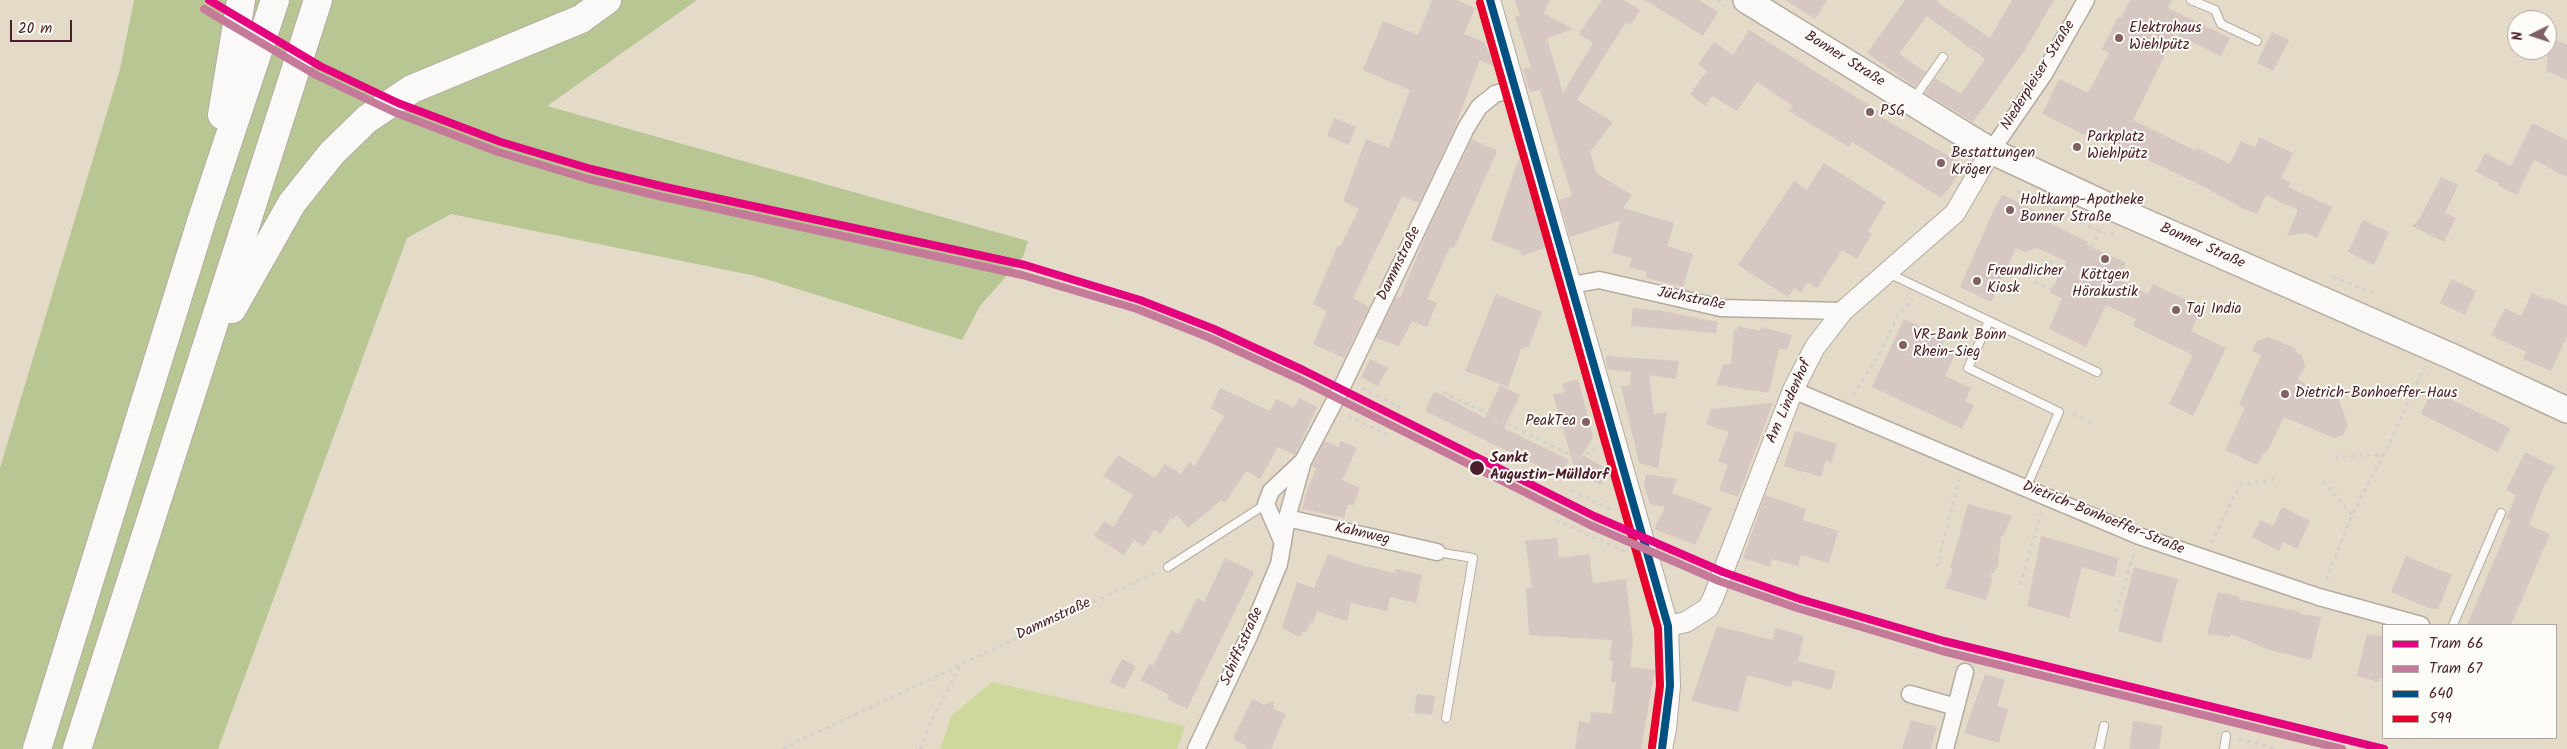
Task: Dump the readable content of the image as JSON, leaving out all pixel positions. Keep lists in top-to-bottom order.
{
  "streets": {
    "main road": ["Bonner Straße"],
    "street": [
      "Niederpleiser Straße",
      "Dammstraße",
      "Jüchstraße",
      "Am Lindenhof",
      "Dietrich-Bonhoeffer-Straße",
      "Kahnweg",
      "Schiffsstraße"
    ]
  },
  "crossings": [
    ["Bonner Straße", "Niederpleiser Straße"],
    ["Bonner Straße", "Am Lindenhof"],
    ["Niederpleiser Straße", "Am Lindenhof"],
    ["Dammstraße", "Kahnweg"],
    ["Dammstraße", "Schiffsstraße"],
    ["Jüchstraße", "Am Lindenhof"],
    ["Am Lindenhof", "Dietrich-Bonhoeffer-Straße"],
    ["Kahnweg", "Schiffsstraße"]
  ],
  "places": [
    "Elektrohaus Wiehlpütz",
    "PSG",
    "Parkplatz Wiehlpütz",
    "Bestattungen Kröger",
    "Holtkamp-Apotheke Bonner Straße",
    "Köttgen Hörakustik",
    "Freundlicher Kiosk",
    "Taj India",
    "VR-Bank Bonn Rhein-Sieg",
    "Dietrich-Bonhoeffer-Haus",
    "PeakTea",
    "Sankt Augustin-Mülldorf"
  ],
  "lines": [
    "tram line 66",
    "transit line 640",
    "transit line 599",
    "tram line 67"
  ],
  "legend": [
    "Tram 66",
    "Tram 67",
    "640",
    "599"
  ],
  "scale_bar": "20 m",
  "north": "left"
}
